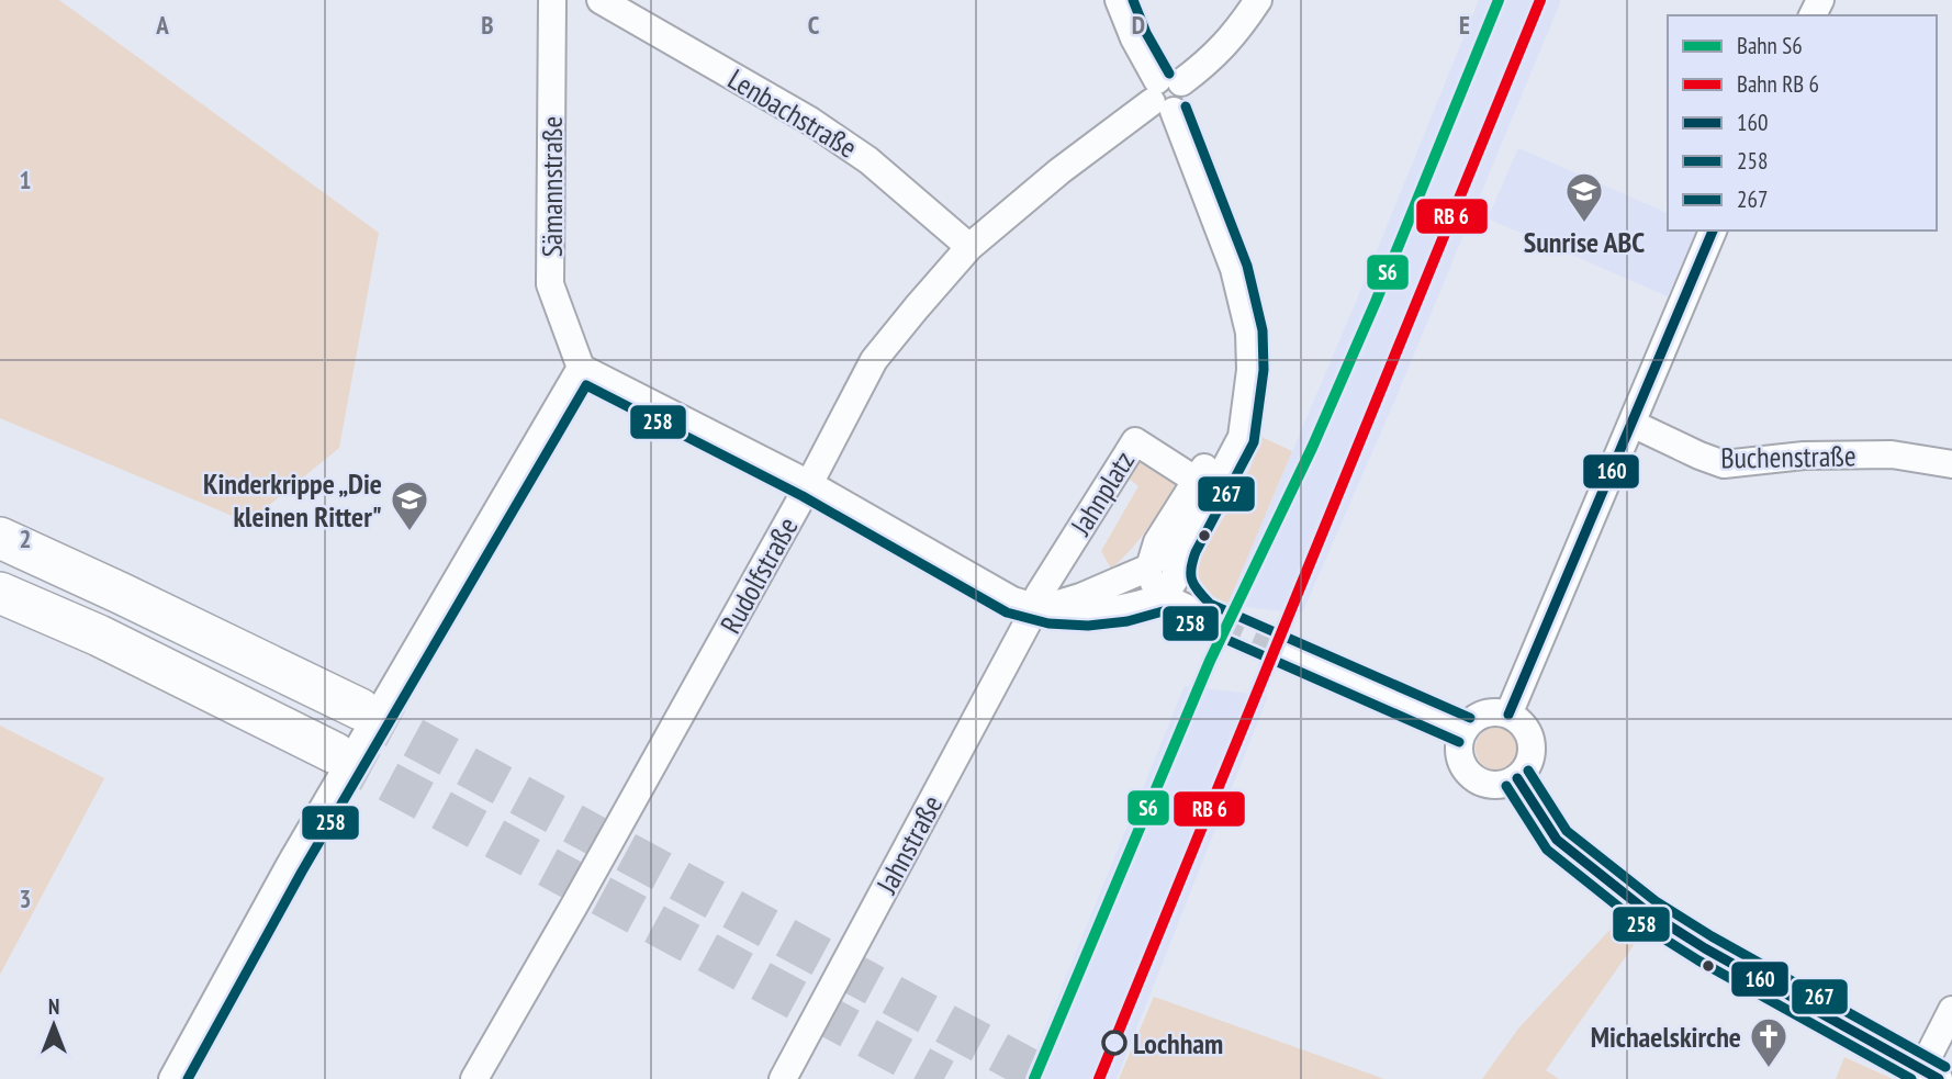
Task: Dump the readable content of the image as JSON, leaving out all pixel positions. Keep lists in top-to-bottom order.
{
  "streets": {
    "street": [
      "Lenbachstraße",
      "Sämannstraße",
      "Buchenstraße",
      "Jahnplatz",
      "Rudolfstraße",
      "Jahnstraße"
    ]
  },
  "crossings": [
    ["Lenbachstraße", "Rudolfstraße"],
    ["Jahnplatz", "Jahnstraße"]
  ],
  "places": {
    "school or university": ["Sunrise ABC", "Kinderkrippe „Die kleinen Ritter\""],
    "other": ["Lochham"],
    "church": ["Michaelskirche"]
  },
  "lines": [
    "rail line S6",
    "transit line 267",
    "transit line 160",
    "transit line 258"
  ],
  "legend": [
    "Bahn S6",
    "Bahn RB 6",
    "160",
    "258",
    "267"
  ],
  "north": "top",
  "grid": {
    "columns": [
      "A",
      "B",
      "C",
      "D",
      "E"
    ],
    "rows": ["1", "2", "3"]
  }
}
